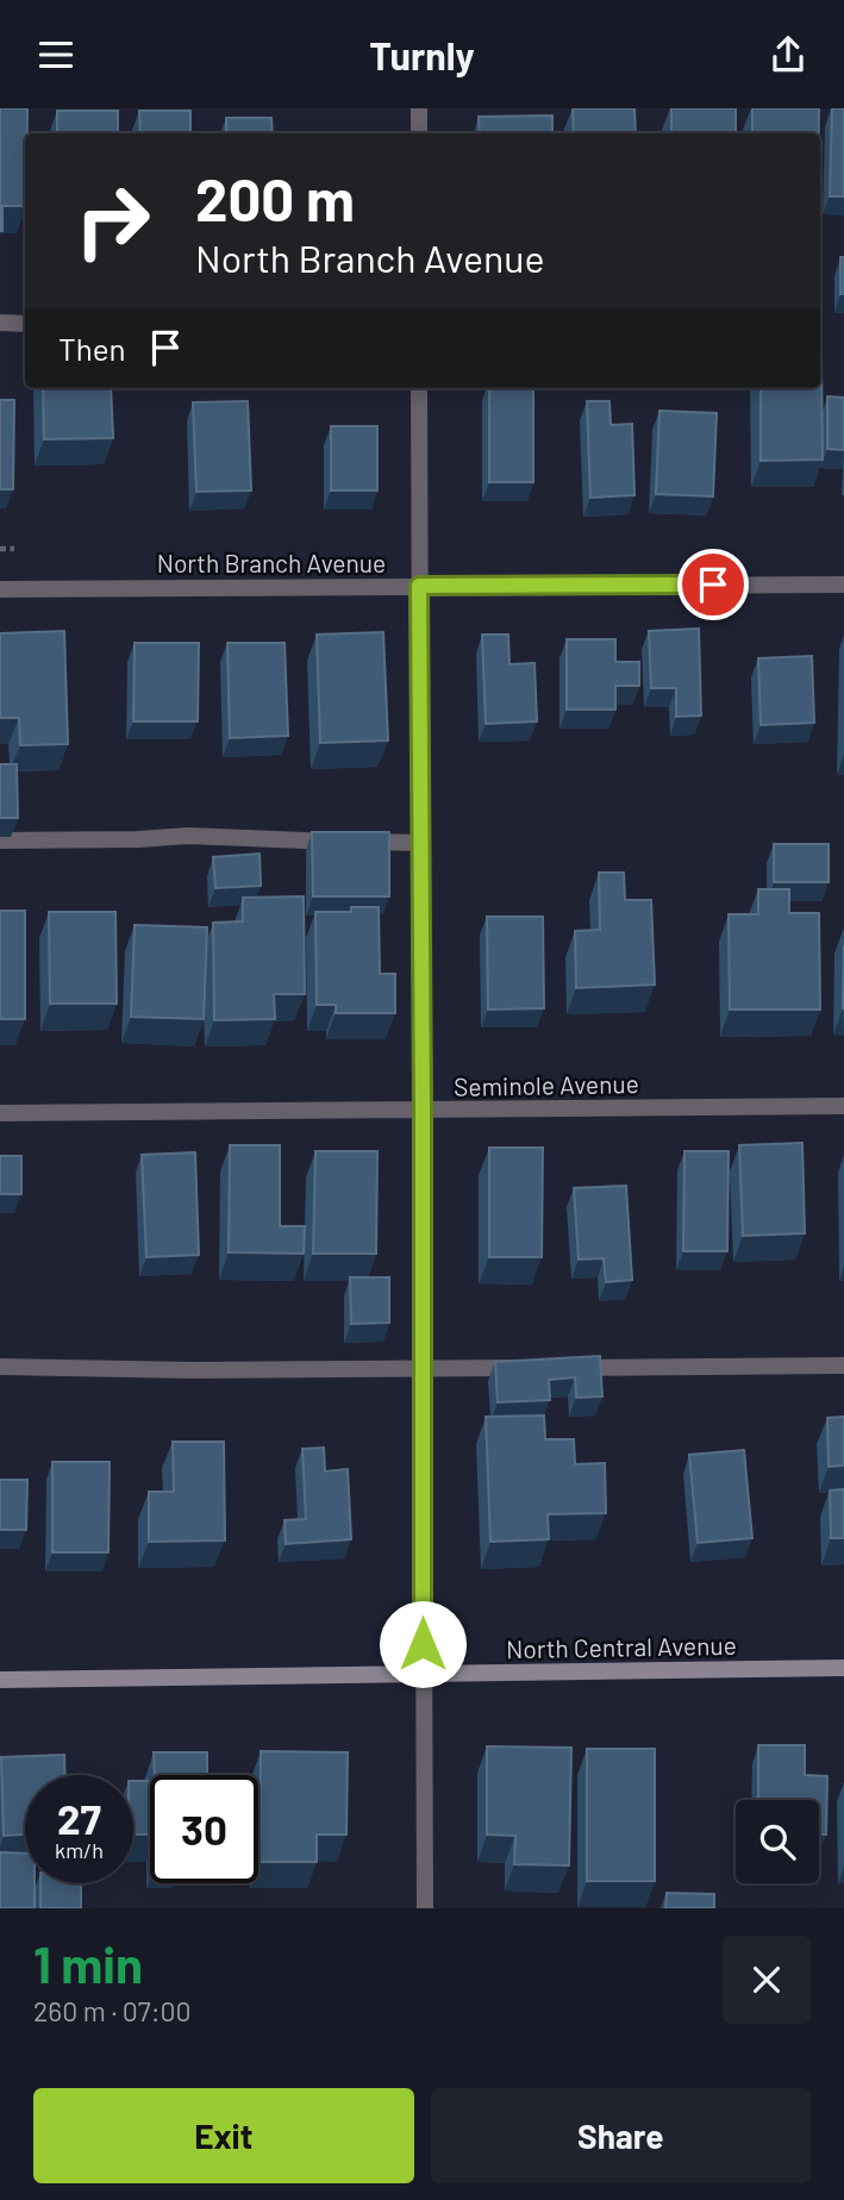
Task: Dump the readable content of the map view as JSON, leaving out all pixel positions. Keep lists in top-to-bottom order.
{
  "streets": {
    "street": ["North Branch Avenue", "Seminole Avenue", "North Central Avenue"]
  },
  "page": {
    "header": "Turnly",
    "turn": ["200 m", "North Branch Avenue"],
    "then": "Then",
    "speed": "27 km/h",
    "limit": "30",
    "heading": ["1 min", "260 m · 07:00"],
    "buttons": ["Exit", "Share"]
  }
}
